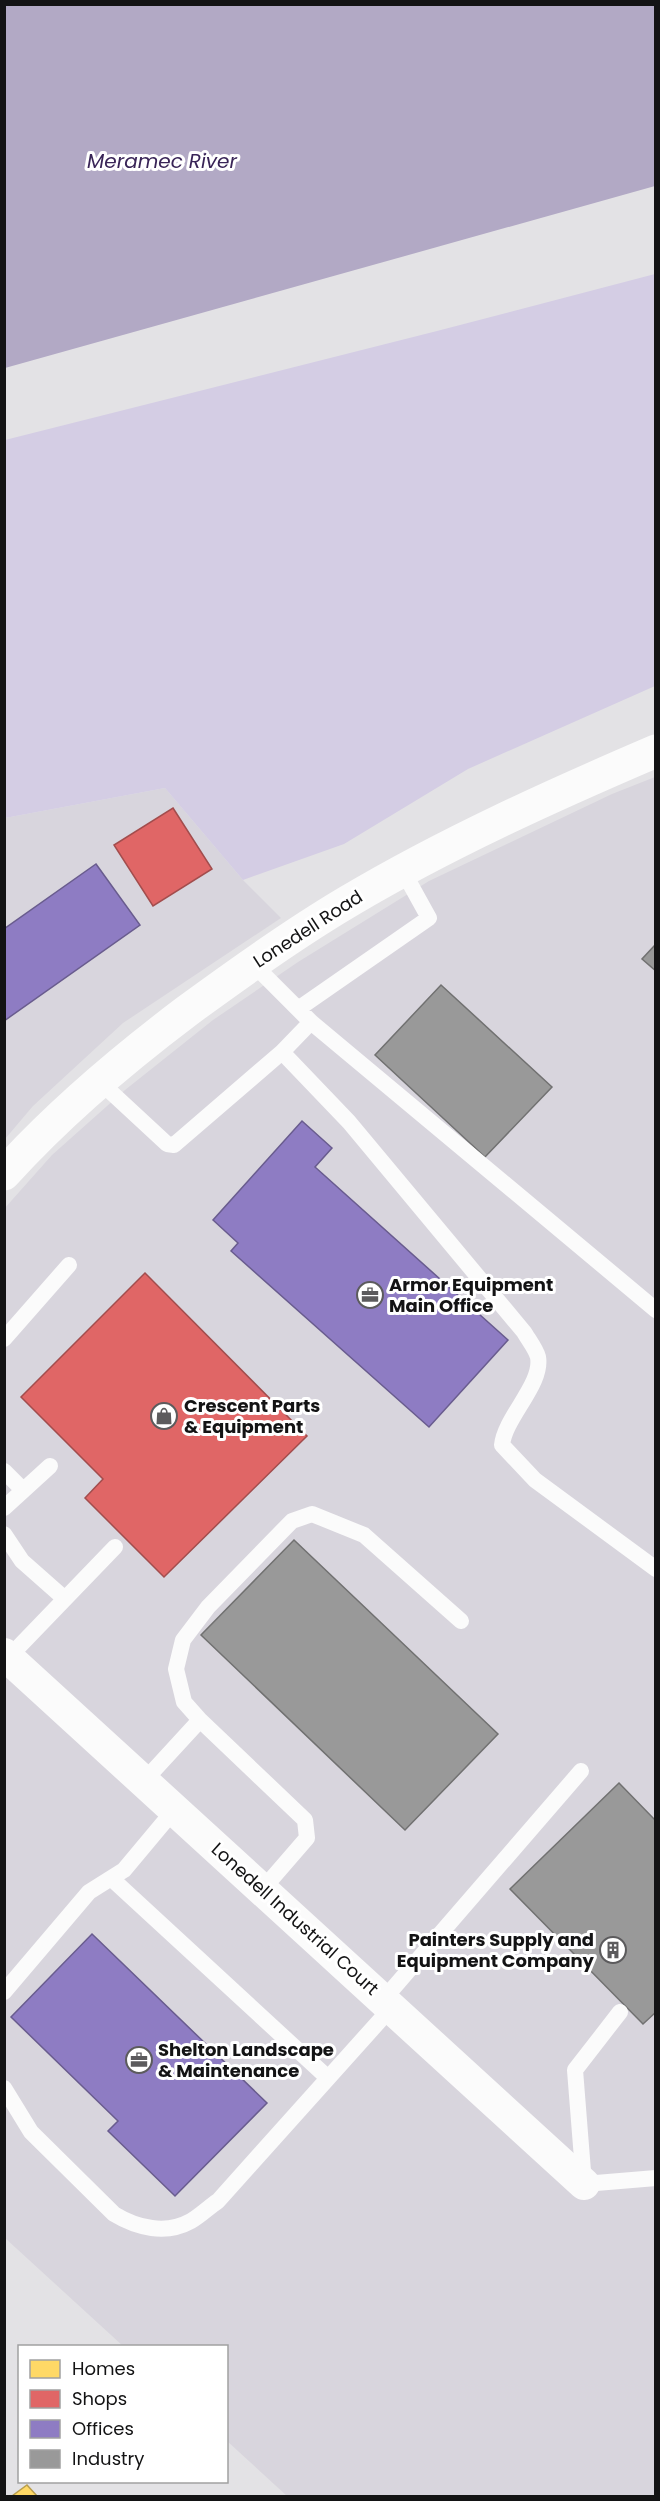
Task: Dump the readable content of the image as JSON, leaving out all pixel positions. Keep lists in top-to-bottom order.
{
  "streets": {
    "street": ["Lonedell Road", "Lonedell Industrial Court"]
  },
  "water": ["Meramec River"],
  "places": {
    "office": ["Armor Equipment Main Office", "Shelton Landscape & Maintenance"],
    "shop": ["Crescent Parts & Equipment"],
    "building": ["Painters Supply and Equipment Company"]
  },
  "legend": [
    "Homes",
    "Shops",
    "Offices",
    "Industry"
  ]
}
